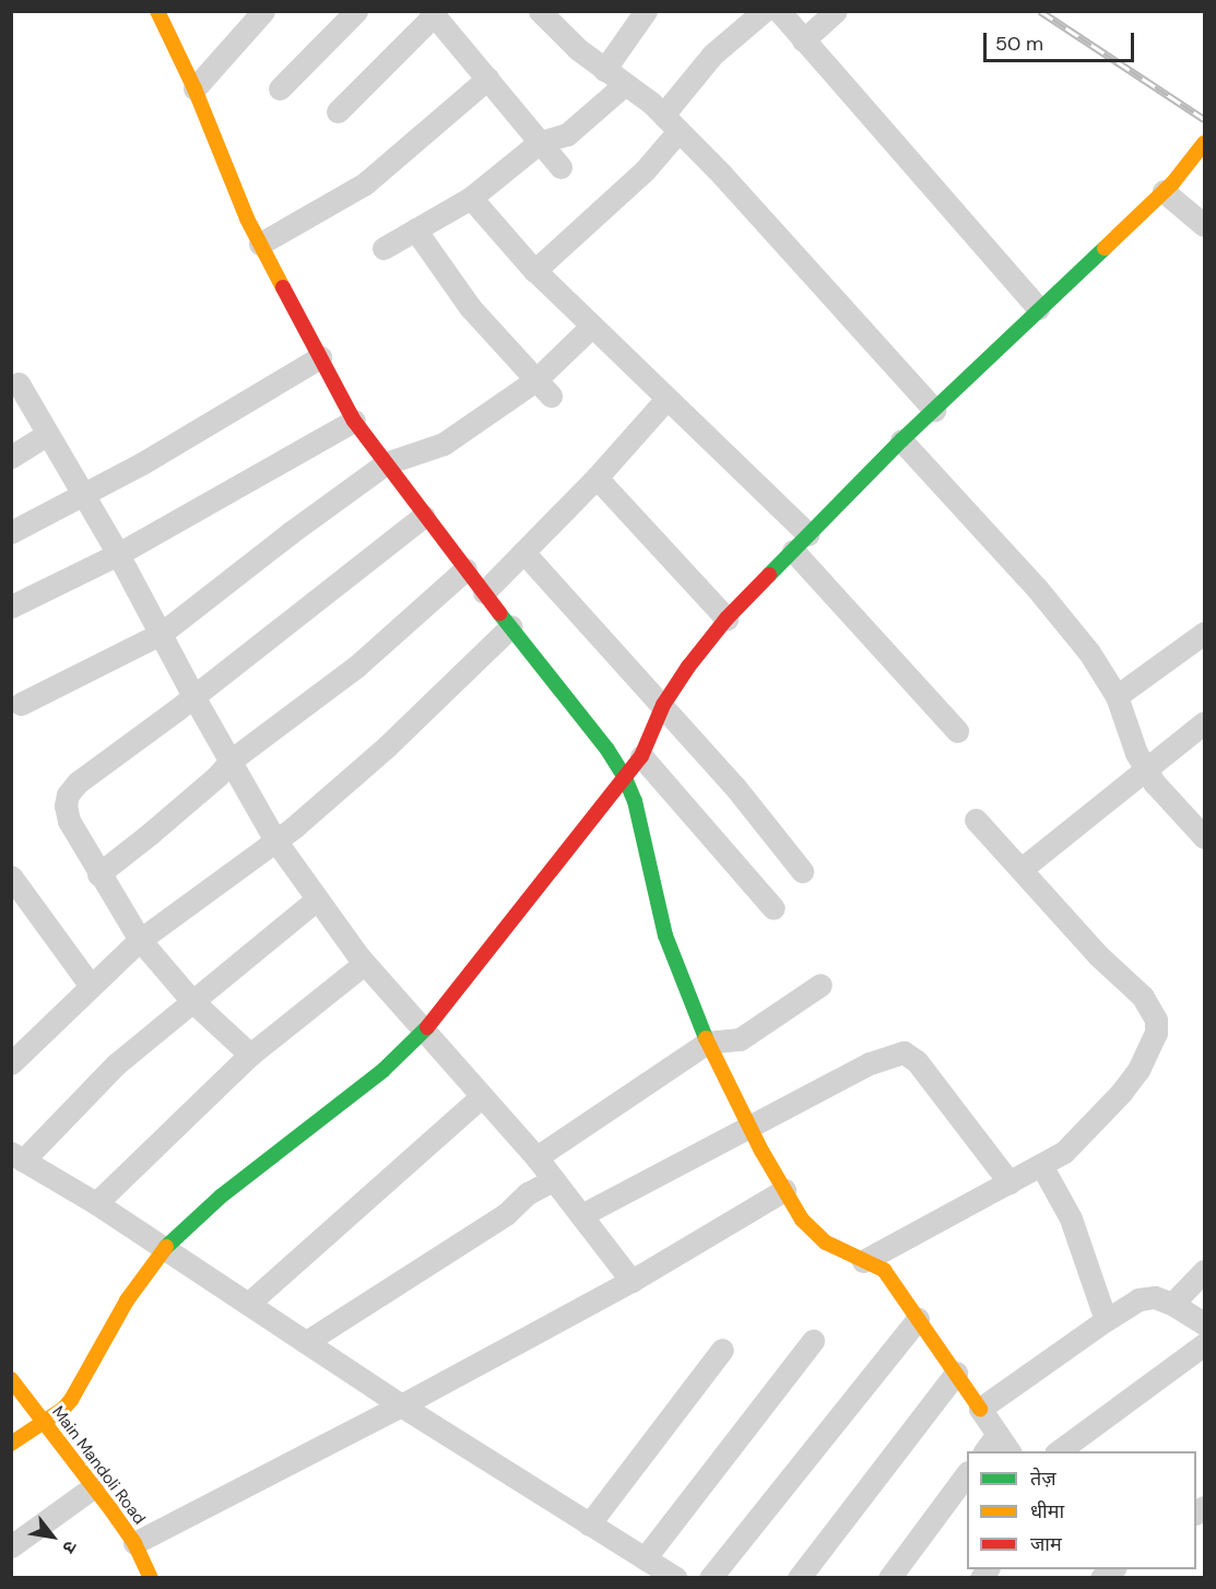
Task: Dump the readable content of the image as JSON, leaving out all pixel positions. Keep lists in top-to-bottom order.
{
  "streets": {
    "street": ["Main Mandoli Road"]
  },
  "legend": ["तेज़", "धीमा", "जाम"],
  "scale_bar": "50 m",
  "north": "bottom right"
}
